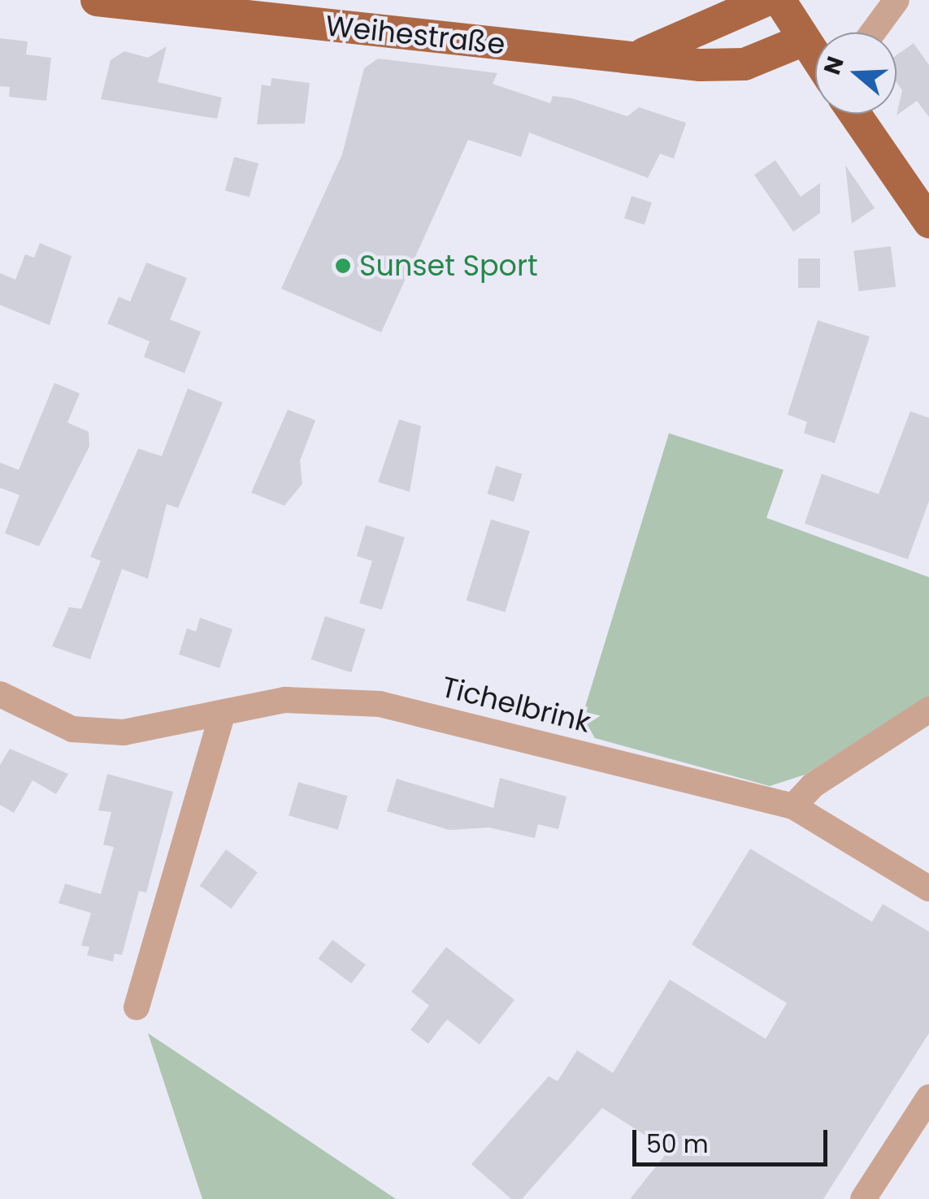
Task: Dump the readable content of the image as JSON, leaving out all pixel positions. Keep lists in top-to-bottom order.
{
  "streets": {
    "main road": ["Weihestraße"],
    "street": ["Tichelbrink"]
  },
  "places": ["Sunset Sport"],
  "scale_bar": "50 m",
  "north": "left"
}
